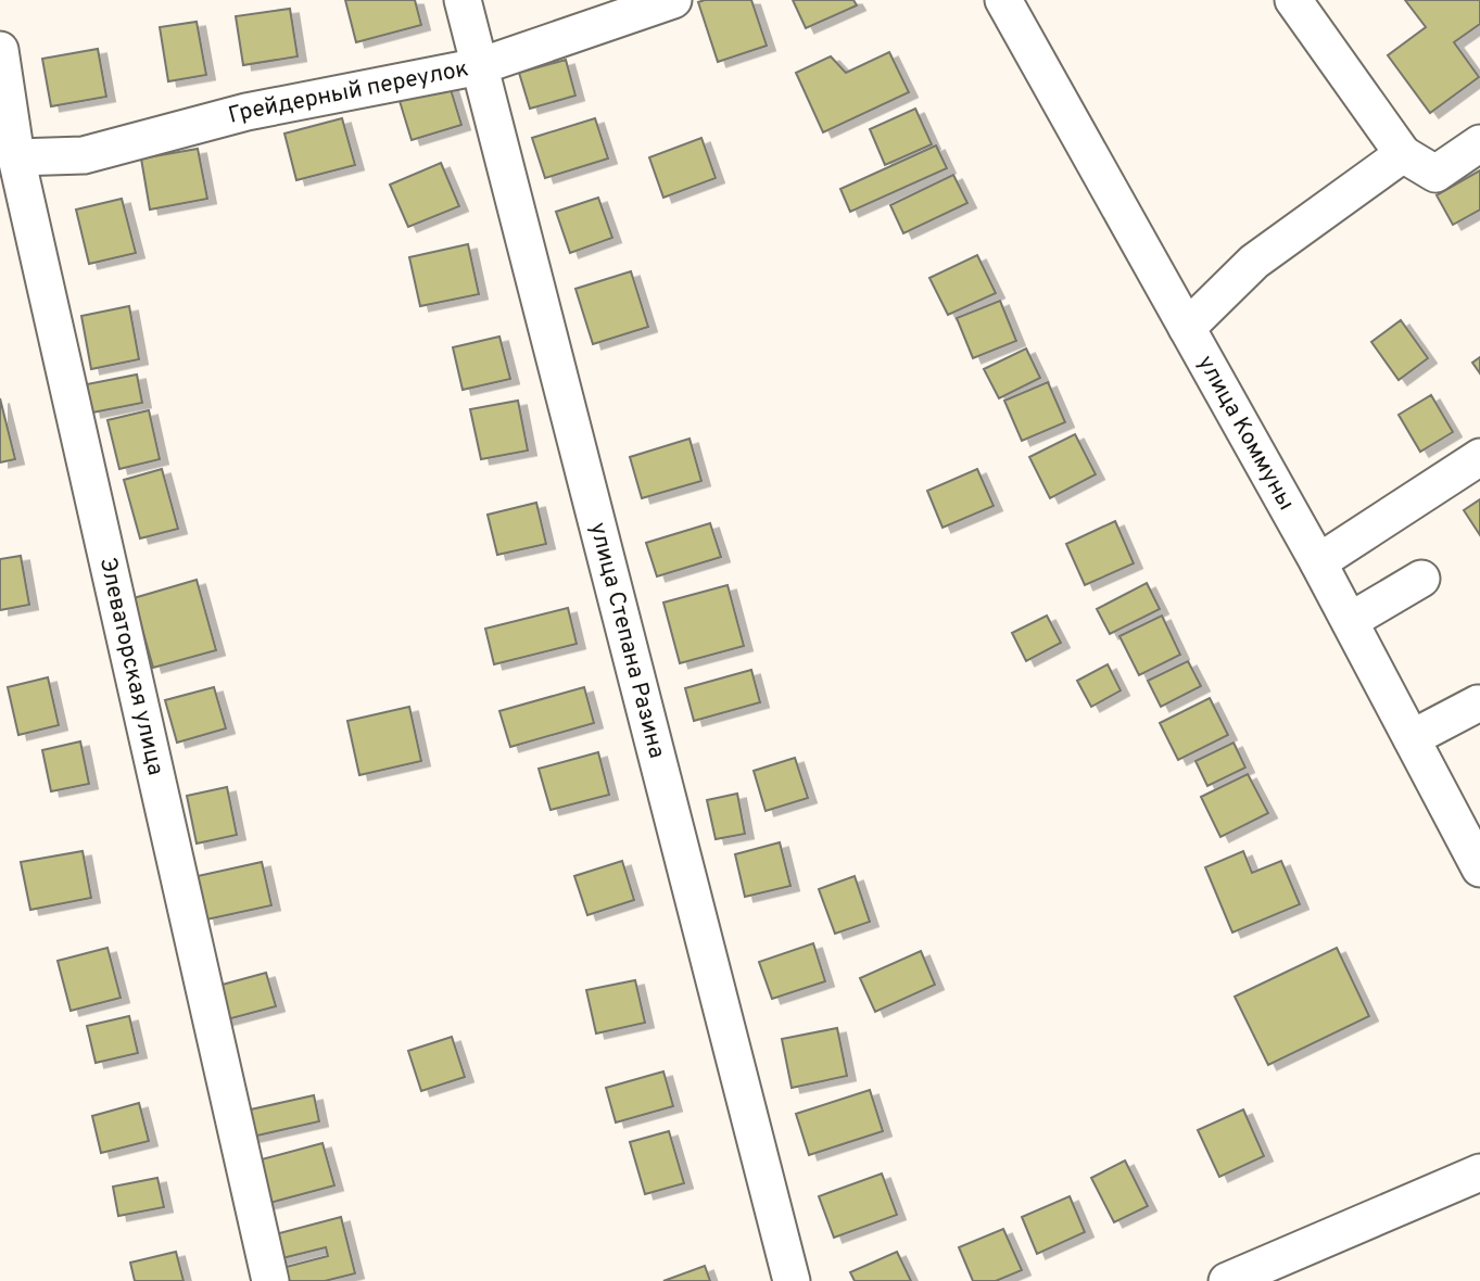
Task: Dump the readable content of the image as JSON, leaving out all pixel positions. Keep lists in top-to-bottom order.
{
  "streets": {
    "street": [
      "Грейдерный переулок",
      "улица Коммуны",
      "улица Степана Разина",
      "Элеваторская улица"
    ]
  },
  "crossings": [
    ["Грейдерный переулок", "улица Степана Разина"],
    ["Грейдерный переулок", "Элеваторская улица"]
  ]
}
